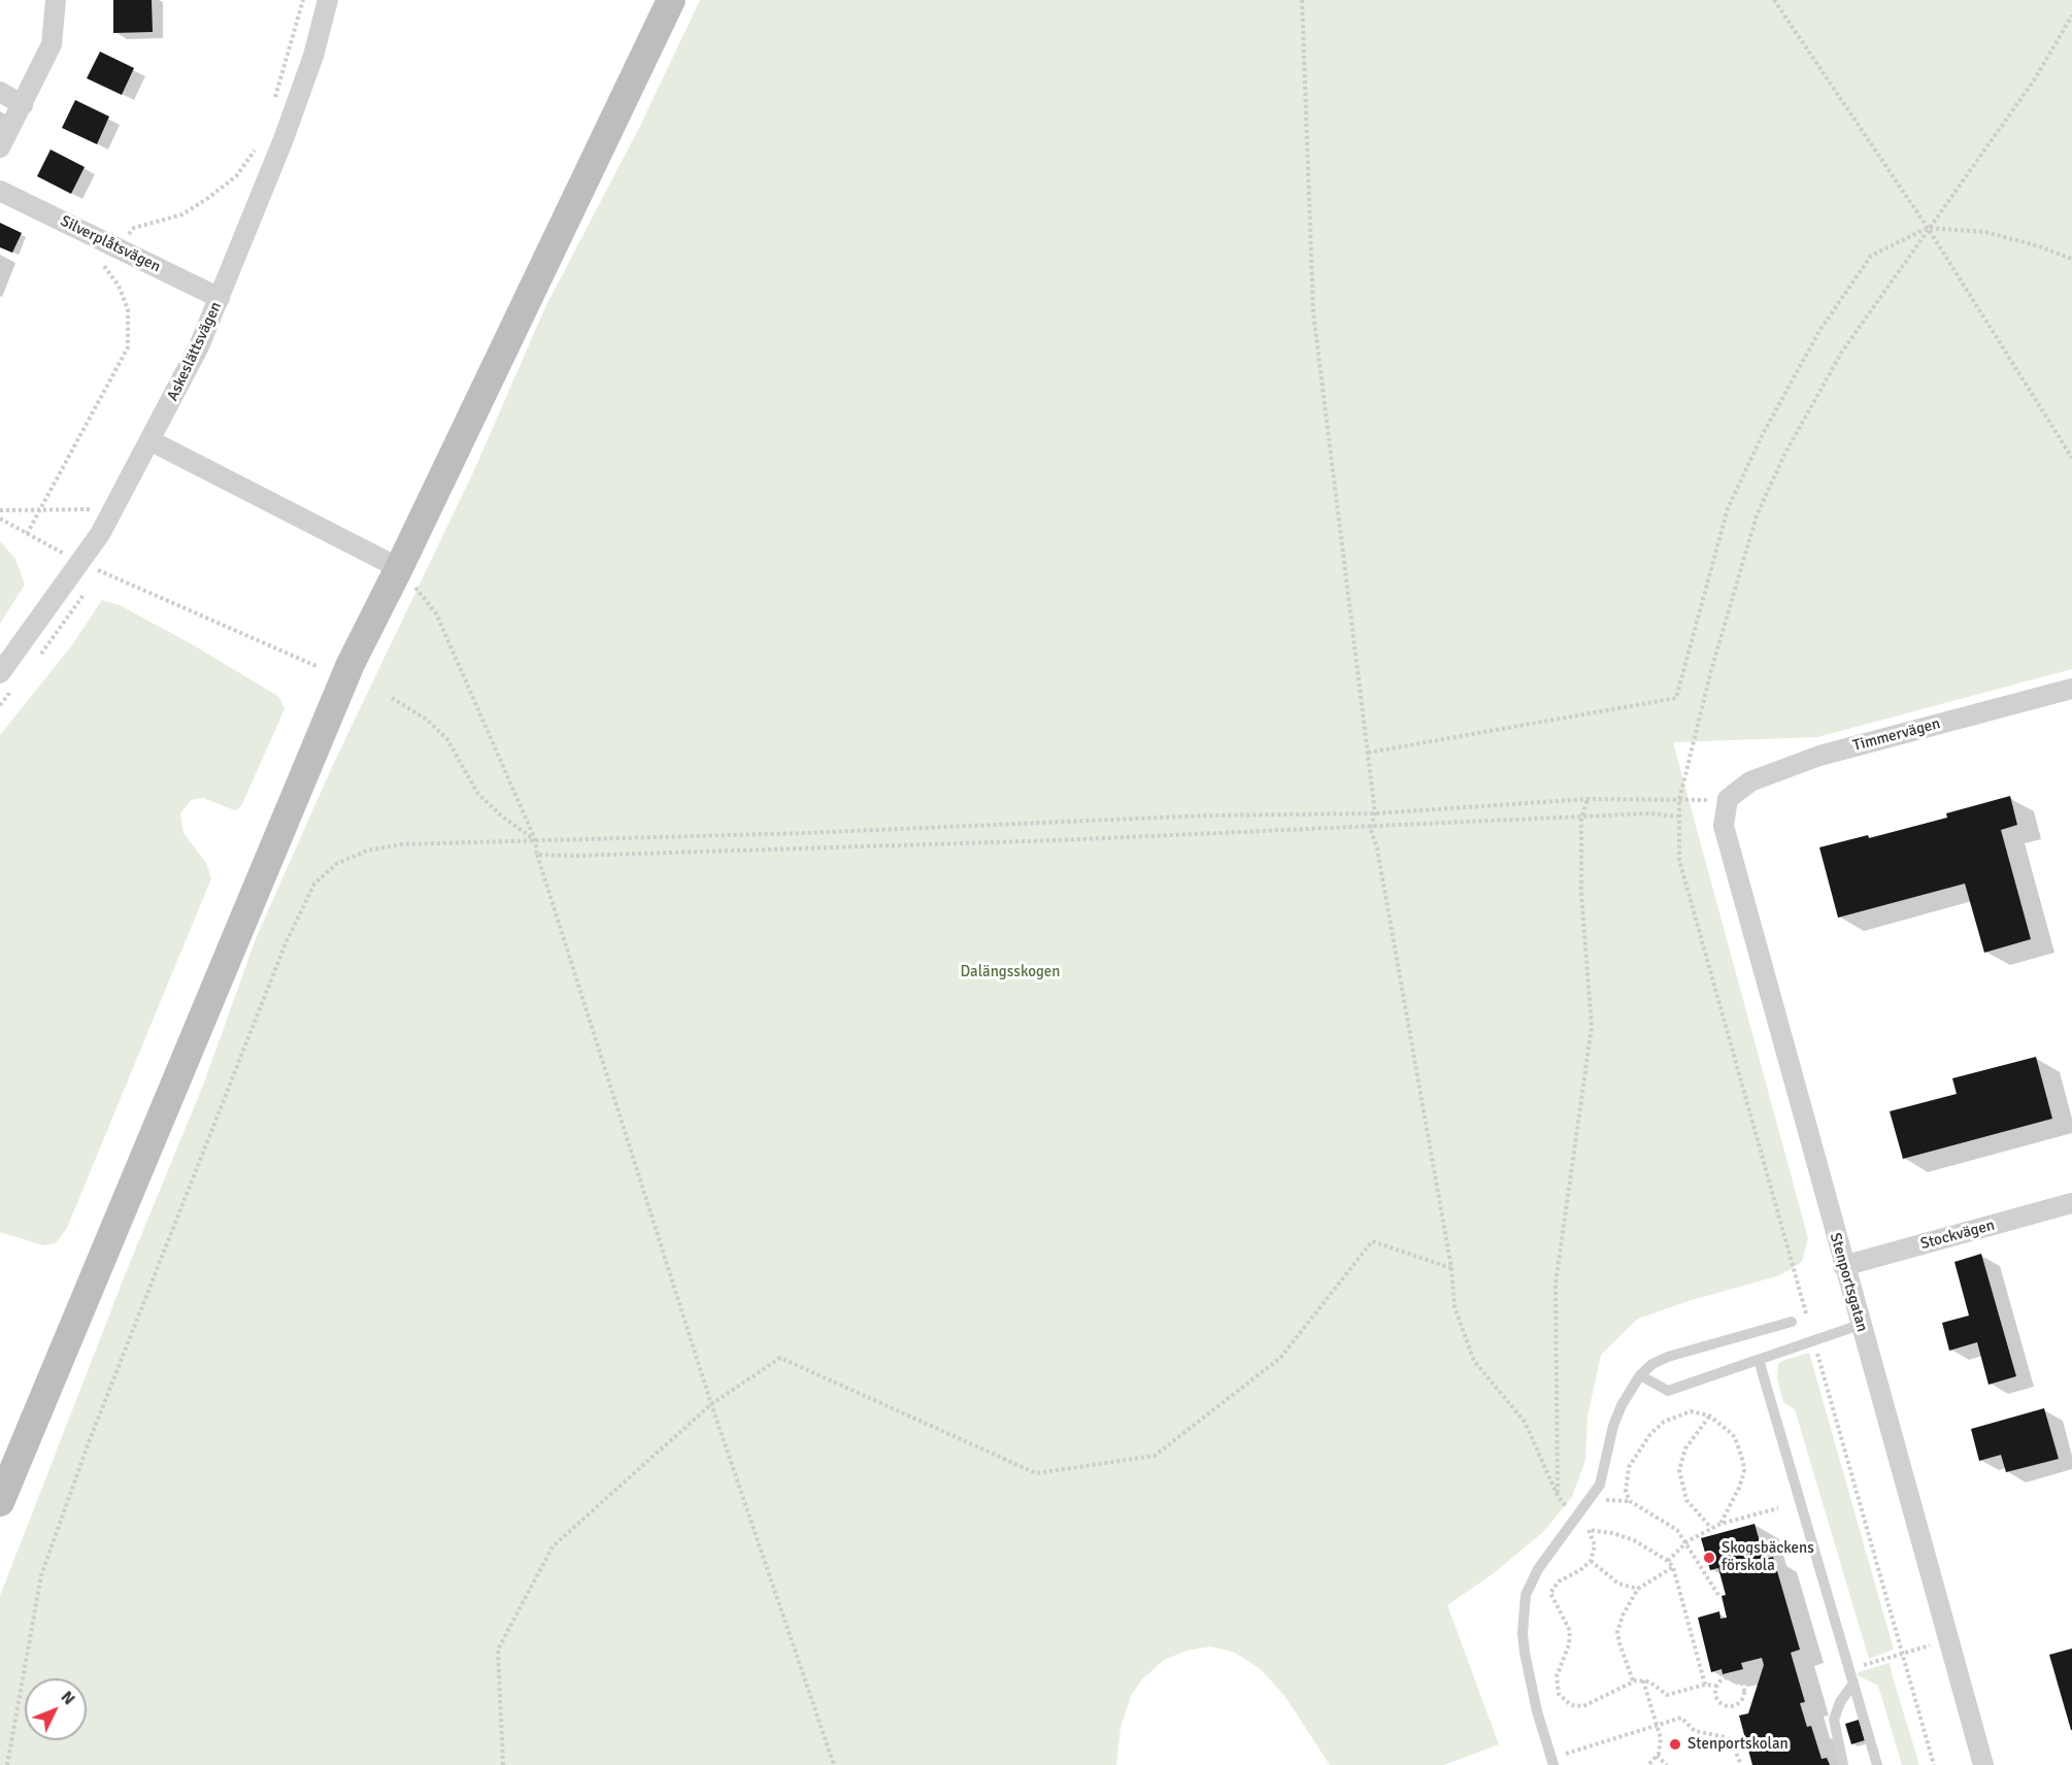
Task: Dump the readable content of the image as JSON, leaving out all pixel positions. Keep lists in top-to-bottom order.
{
  "streets": {
    "street": [
      "Silverplåtsvägen",
      "Askeslättsvägen",
      "Timmervägen",
      "Stockvägen",
      "Stenportsgatan"
    ]
  },
  "crossings": [
    ["Silverplåtsvägen", "Askeslättsvägen"],
    ["Timmervägen", "Stenportsgatan"],
    ["Stockvägen", "Stenportsgatan"]
  ],
  "parks": ["Dalängsskogen"],
  "places": ["Skogsbäckens förskola", "Stenportskolan"],
  "north": "top right"
}
